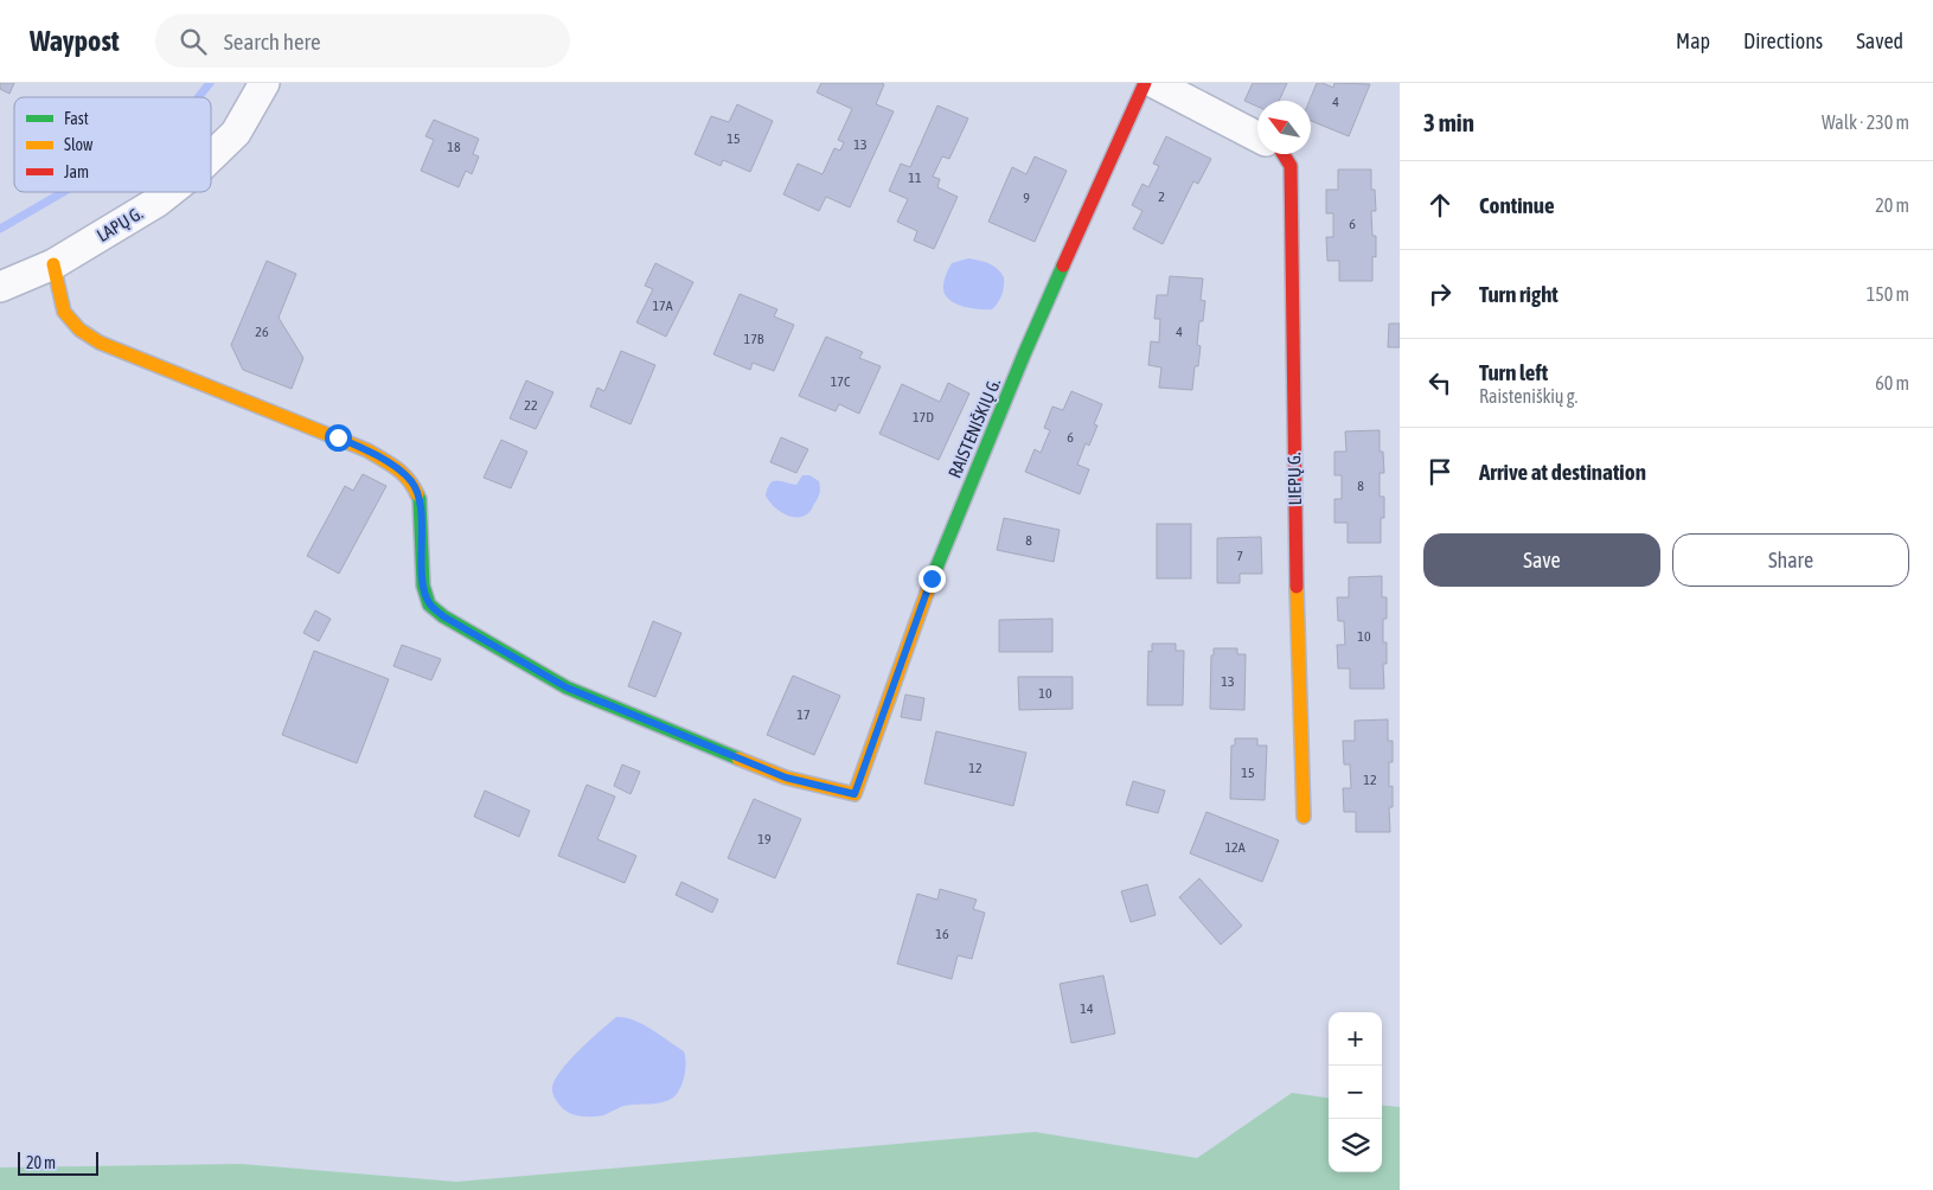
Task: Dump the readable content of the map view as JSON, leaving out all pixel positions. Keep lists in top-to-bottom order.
{
  "streets": {
    "street": ["LAPŲ G.", "RAISTENIŠKIŲ G.", "LIEPŲ G."]
  },
  "crossings": [
    ["LAPŲ G.", "RAISTENIŠKIŲ G."]
  ],
  "house_numbers": [
    "4",
    "15",
    "13",
    "18",
    "11",
    "2",
    "9",
    "6",
    "17A",
    "26",
    "4",
    "17B",
    "17C",
    "22",
    "17D",
    "6",
    "8",
    "8",
    "7",
    "10",
    "13",
    "10",
    "17",
    "12",
    "15",
    "12",
    "19",
    "12A",
    "16",
    "14"
  ],
  "legend": ["Fast", "Slow", "Jam"],
  "scale_bar": "20 m",
  "north": "top left",
  "page": {
    "header": "Waypost",
    "search": "Search here",
    "nav": ["Map", "Directions", "Saved"],
    "heading": ["3 min", "Walk · 230 m"],
    "list": [
      ["Continue", "20 m"],
      ["Turn right", "150 m"],
      ["Turn left", "Raisteniškių g.", "60 m"],
      "Arrive at destination"
    ],
    "buttons": ["Save", "Share"],
    "map_buttons": ["+", "−"],
    "scale": "20 m"
  }
}
